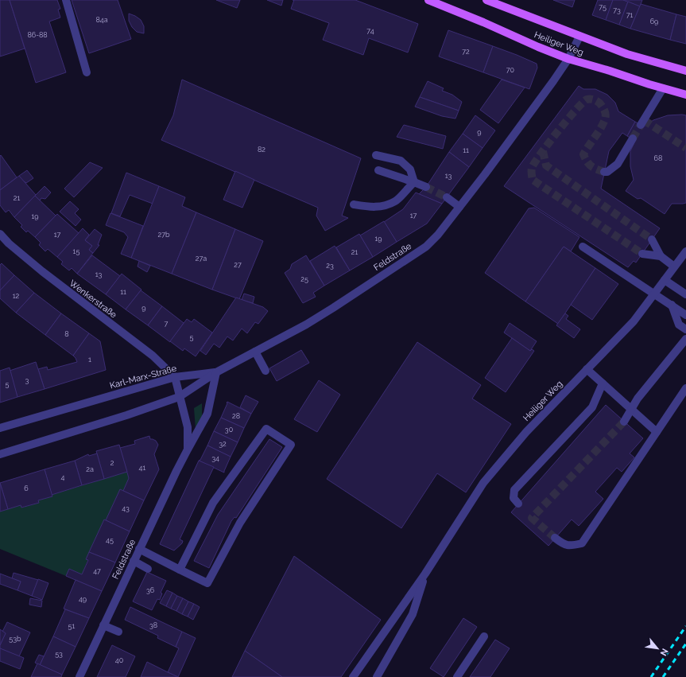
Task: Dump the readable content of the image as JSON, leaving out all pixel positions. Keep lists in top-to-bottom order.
{
  "streets": {
    "main road": ["Heiliger Weg"],
    "street": ["Feldstraße", "Wenkerstraße", "Karl-Marx-Straße"]
  },
  "crossings": [
    ["Heiliger Weg", "Feldstraße"],
    ["Feldstraße", "Wenkerstraße"],
    ["Feldstraße", "Karl-Marx-Straße"],
    ["Wenkerstraße", "Karl-Marx-Straße"]
  ],
  "house_numbers": [
    "75",
    "73",
    "71",
    "84a",
    "69",
    "74",
    "86-88",
    "72",
    "70",
    "9",
    "82",
    "11",
    "68",
    "13",
    "21",
    "17",
    "19",
    "17",
    "27b",
    "19",
    "15",
    "21",
    "27a",
    "27",
    "23",
    "13",
    "25",
    "11",
    "12",
    "9",
    "7",
    "8",
    "5",
    "1",
    "3",
    "5",
    "28",
    "30",
    "32",
    "34",
    "2",
    "41",
    "2a",
    "4",
    "6",
    "43",
    "45",
    "47",
    "36",
    "49",
    "38",
    "51",
    "53b",
    "53",
    "40"
  ],
  "north": "bottom right"
}
